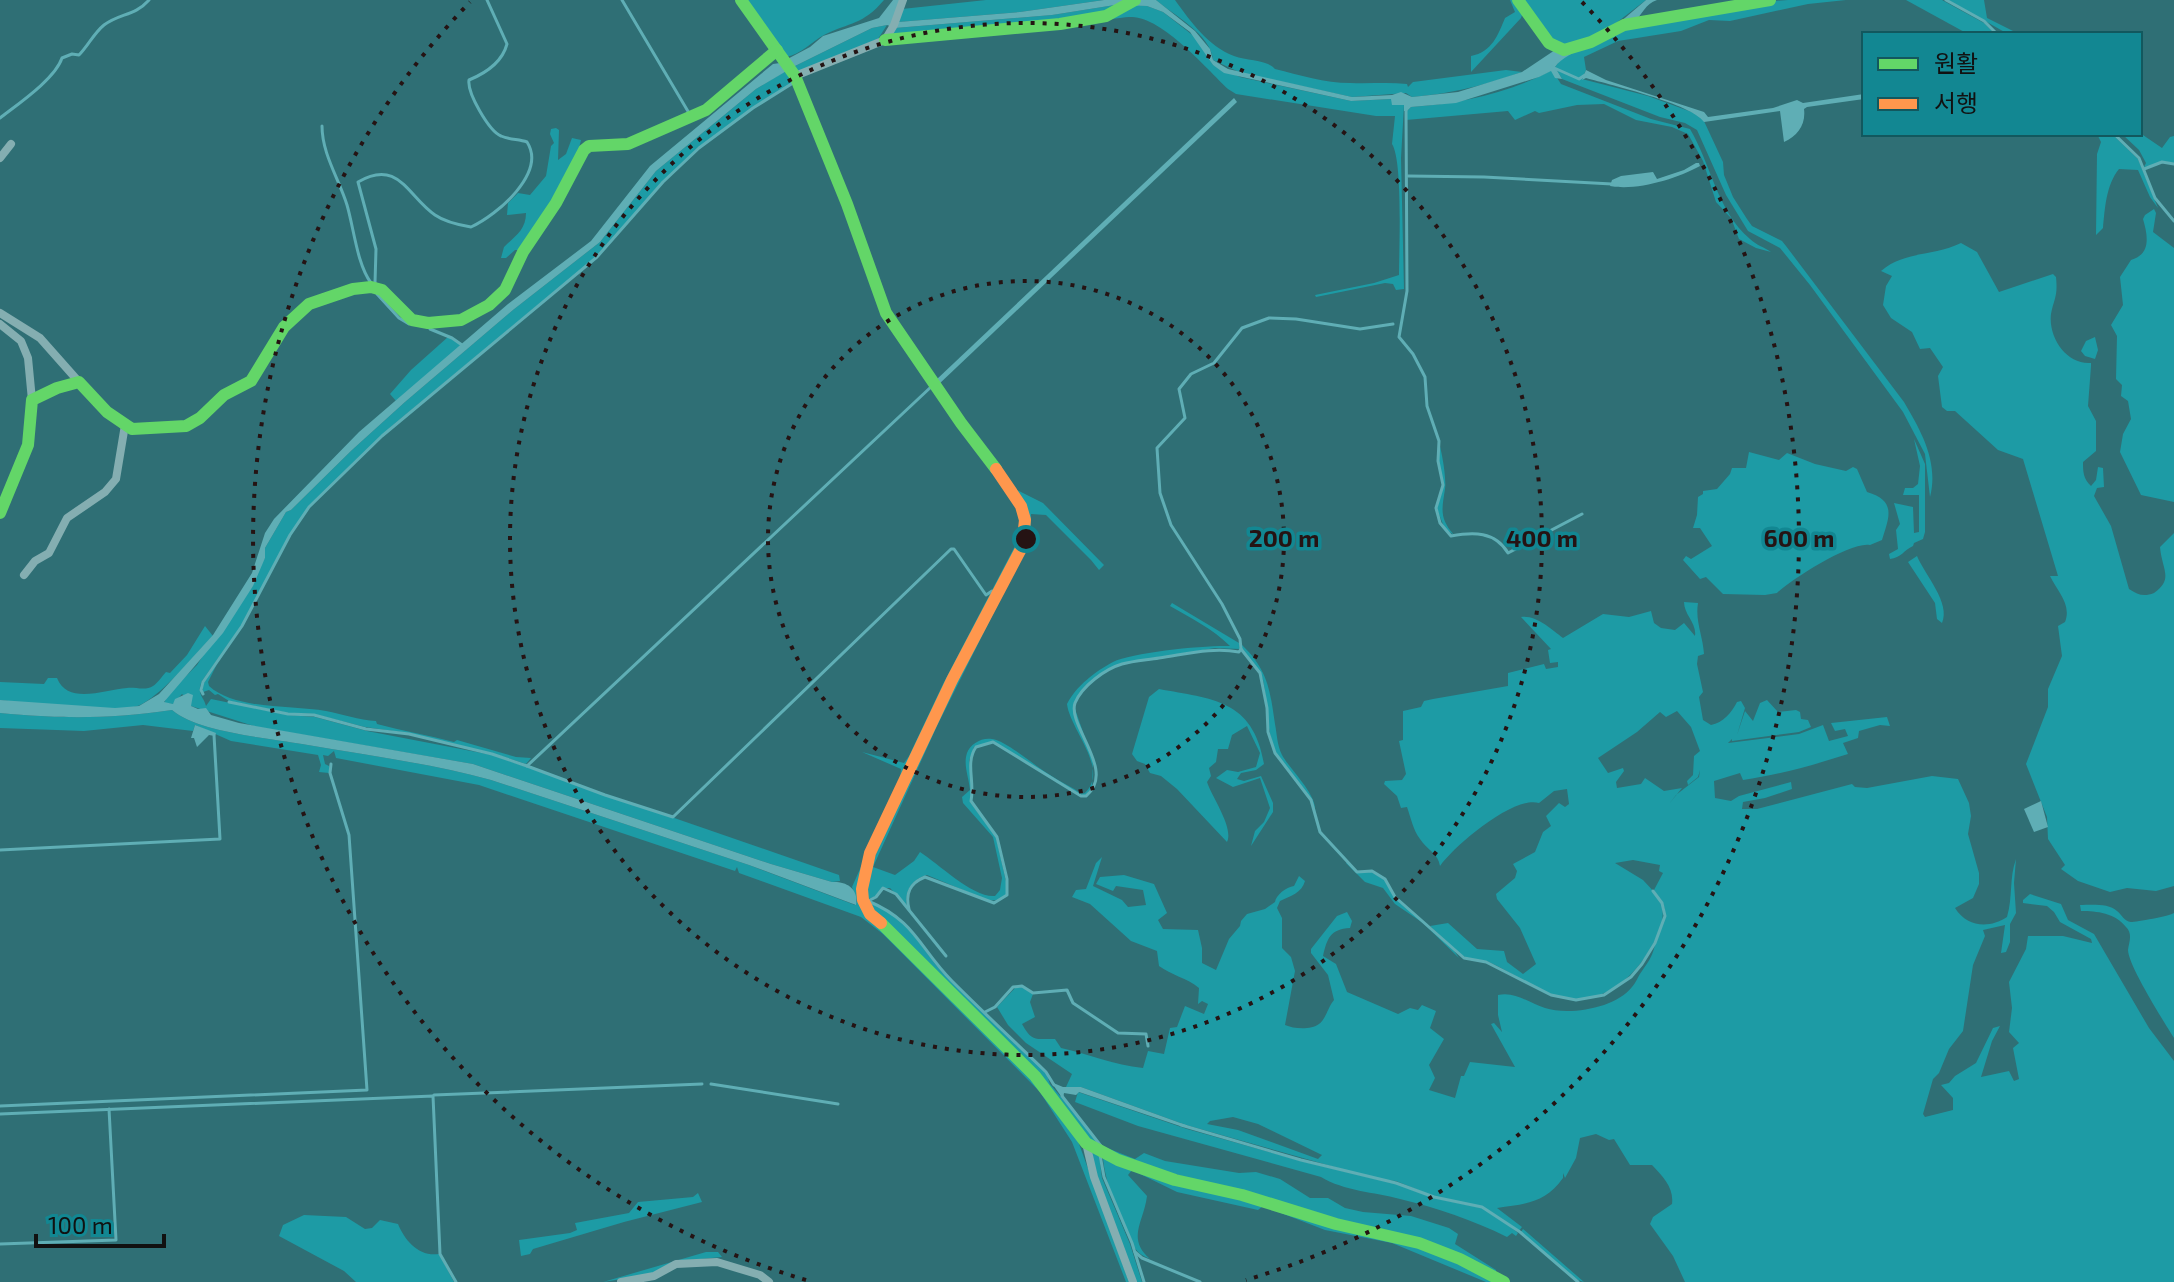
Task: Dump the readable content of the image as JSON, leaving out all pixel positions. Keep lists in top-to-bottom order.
{
  "legend": ["원활", "서행"],
  "scale_bar": "100 m",
  "rings": ["200 m", "400 m", "600 m"]
}
